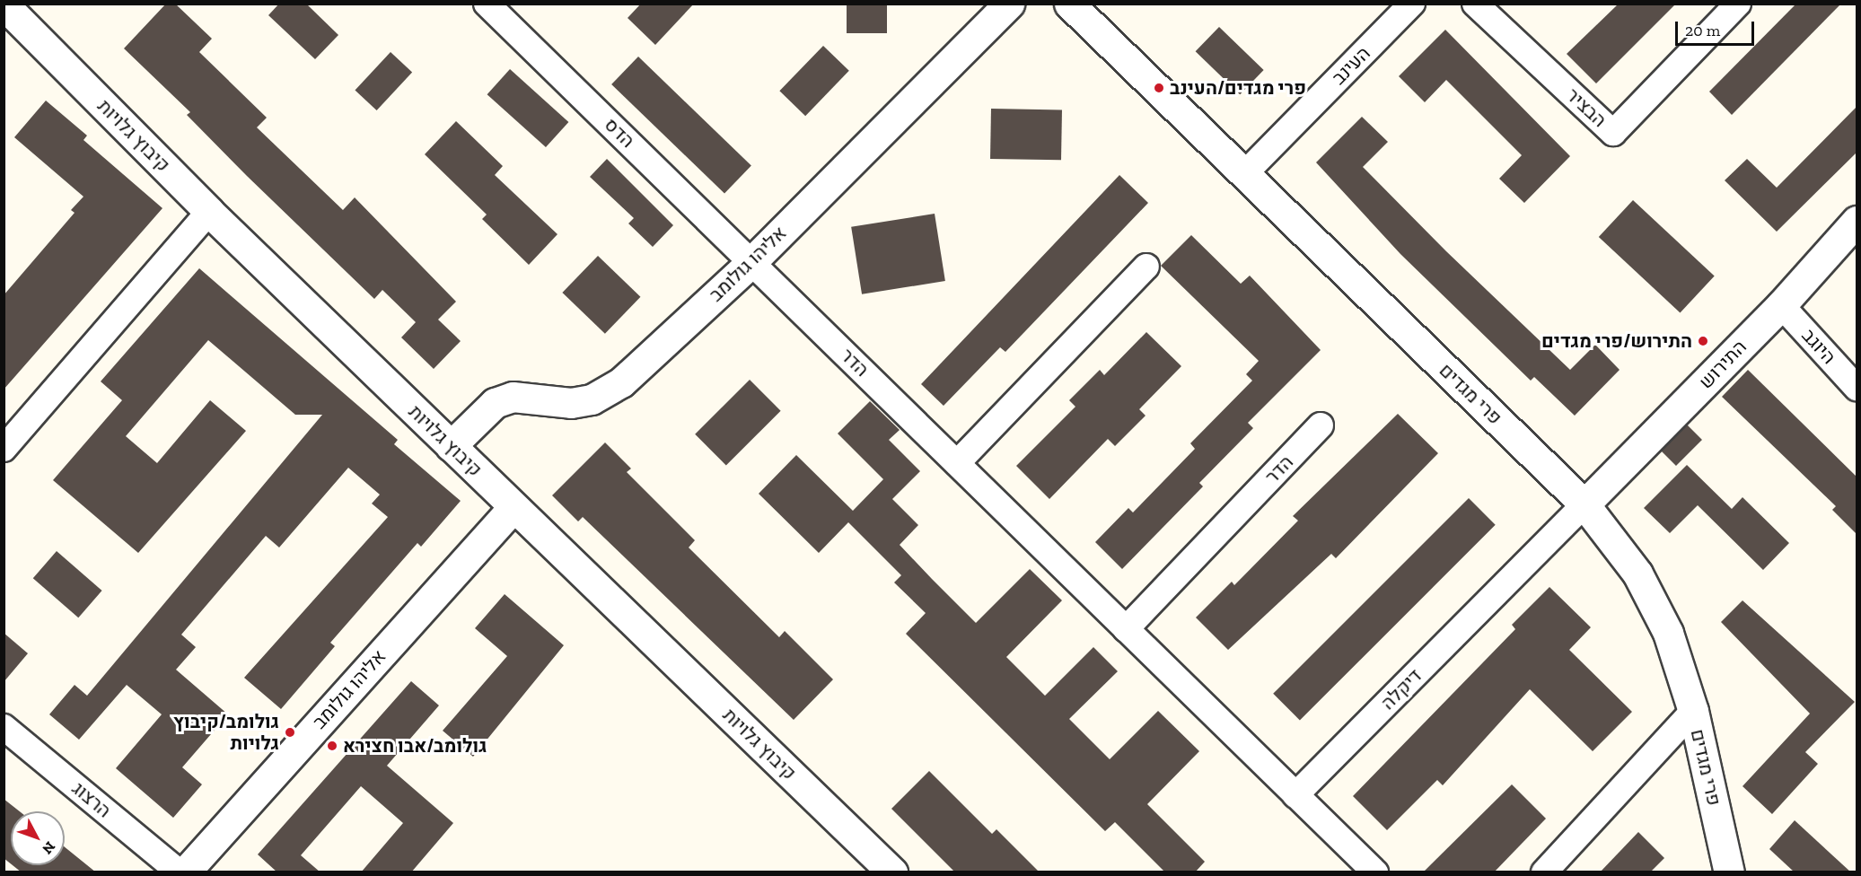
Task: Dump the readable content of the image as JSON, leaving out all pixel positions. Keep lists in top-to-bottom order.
{
  "streets": {
    "street": [
      "העינב",
      "הבציר",
      "הדס",
      "קיבוץ גלויות",
      "אליהו גולומב",
      "היוגב",
      "הדר",
      "התירוש",
      "פרי מגדים",
      "דיקלה",
      "הרצוג"
    ]
  },
  "crossings": [
    ["העינב", "פרי מגדים"],
    ["הדס", "אליהו גולומב"],
    ["הדס", "הדר"],
    ["קיבוץ גלויות", "אליהו גולומב"],
    ["אליהו גולומב", "הדר"],
    ["היוגב", "התירוש"],
    ["הדר", "דיקלה"],
    ["התירוש", "פרי מגדים"],
    ["התירוש", "דיקלה"],
    ["פרי מגדים", "דיקלה"]
  ],
  "places": [
    "פרי מגדים/העינב",
    "התירוש/פרי מגדים",
    "גולומב/קיבוץ גלויות",
    "גולומב/אבו חצירא"
  ],
  "scale_bar": "20 m",
  "north": "bottom right"
}
